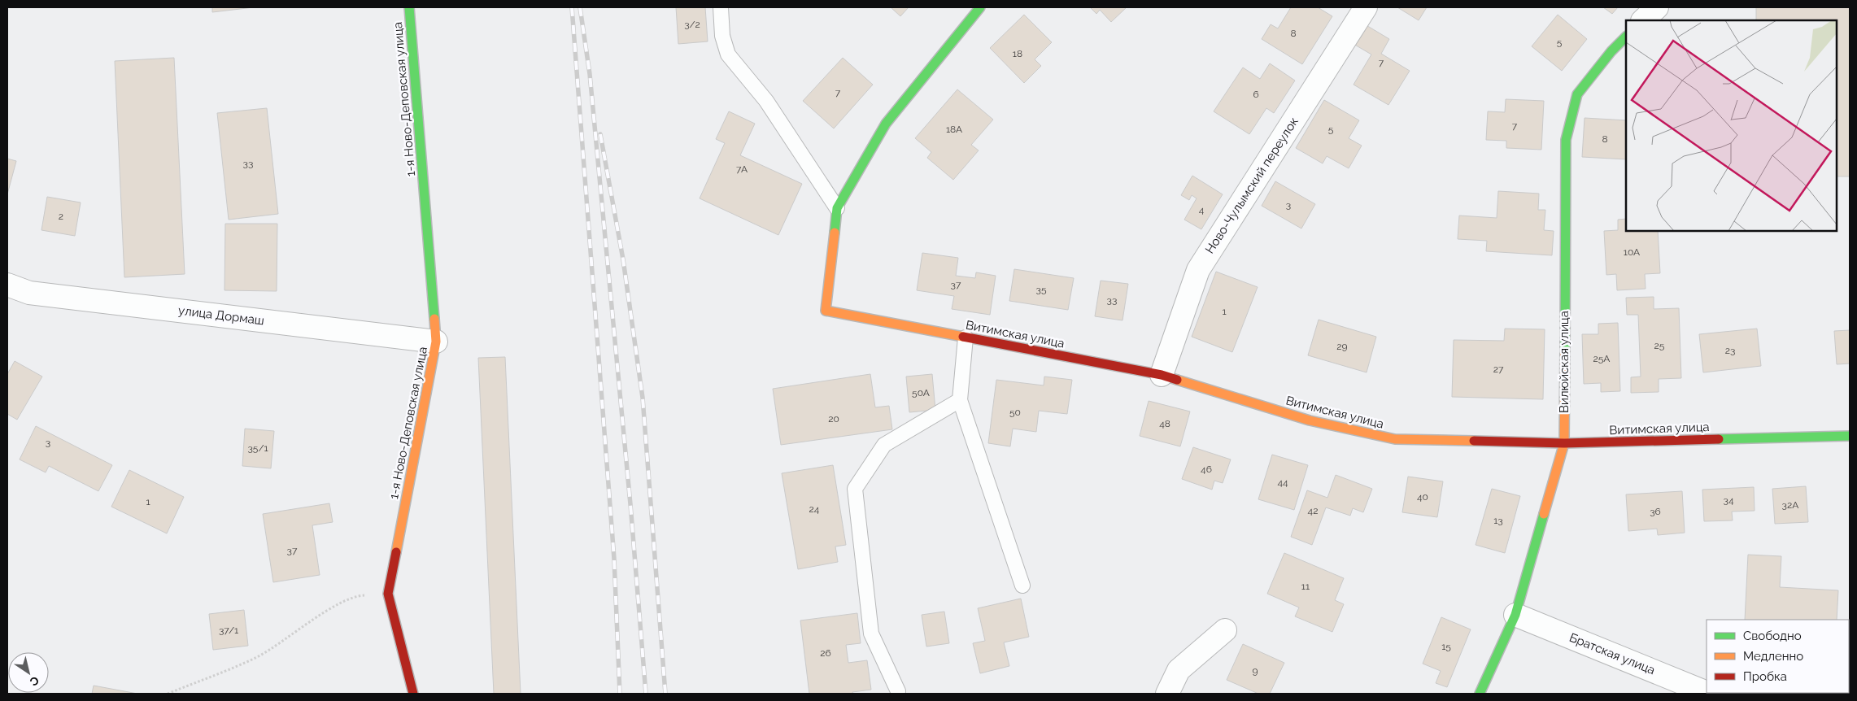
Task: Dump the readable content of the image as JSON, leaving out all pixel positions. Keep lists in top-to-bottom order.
{
  "streets": {
    "street": [
      "1-я Ново-Деповская улица",
      "Ново-Чулымский переулок",
      "улица Дормаш",
      "Витимская улица",
      "Вилюйская улица",
      "Братская улица"
    ]
  },
  "crossings": [
    ["1-я Ново-Деповская улица", "улица Дормаш"],
    ["Ново-Чулымский переулок", "Витимская улица"],
    ["Витимская улица", "Вилюйская улица"],
    ["Вилюйская улица", "Братская улица"]
  ],
  "house_numbers": [
    "3/2",
    "8",
    "5",
    "18",
    "7",
    "7",
    "6",
    "7",
    "18А",
    "5",
    "8",
    "33",
    "7А",
    "3",
    "4",
    "2",
    "10А",
    "37",
    "35",
    "33",
    "1",
    "25",
    "29",
    "23",
    "25А",
    "27",
    "50А",
    "50",
    "20",
    "48",
    "3",
    "35/1",
    "46",
    "44",
    "40",
    "34",
    "1",
    "32А",
    "24",
    "42",
    "36",
    "13",
    "37",
    "11",
    "37/1",
    "15",
    "26",
    "9"
  ],
  "legend": ["Свободно", "Медленно", "Пробка"],
  "north": "bottom right"
}
